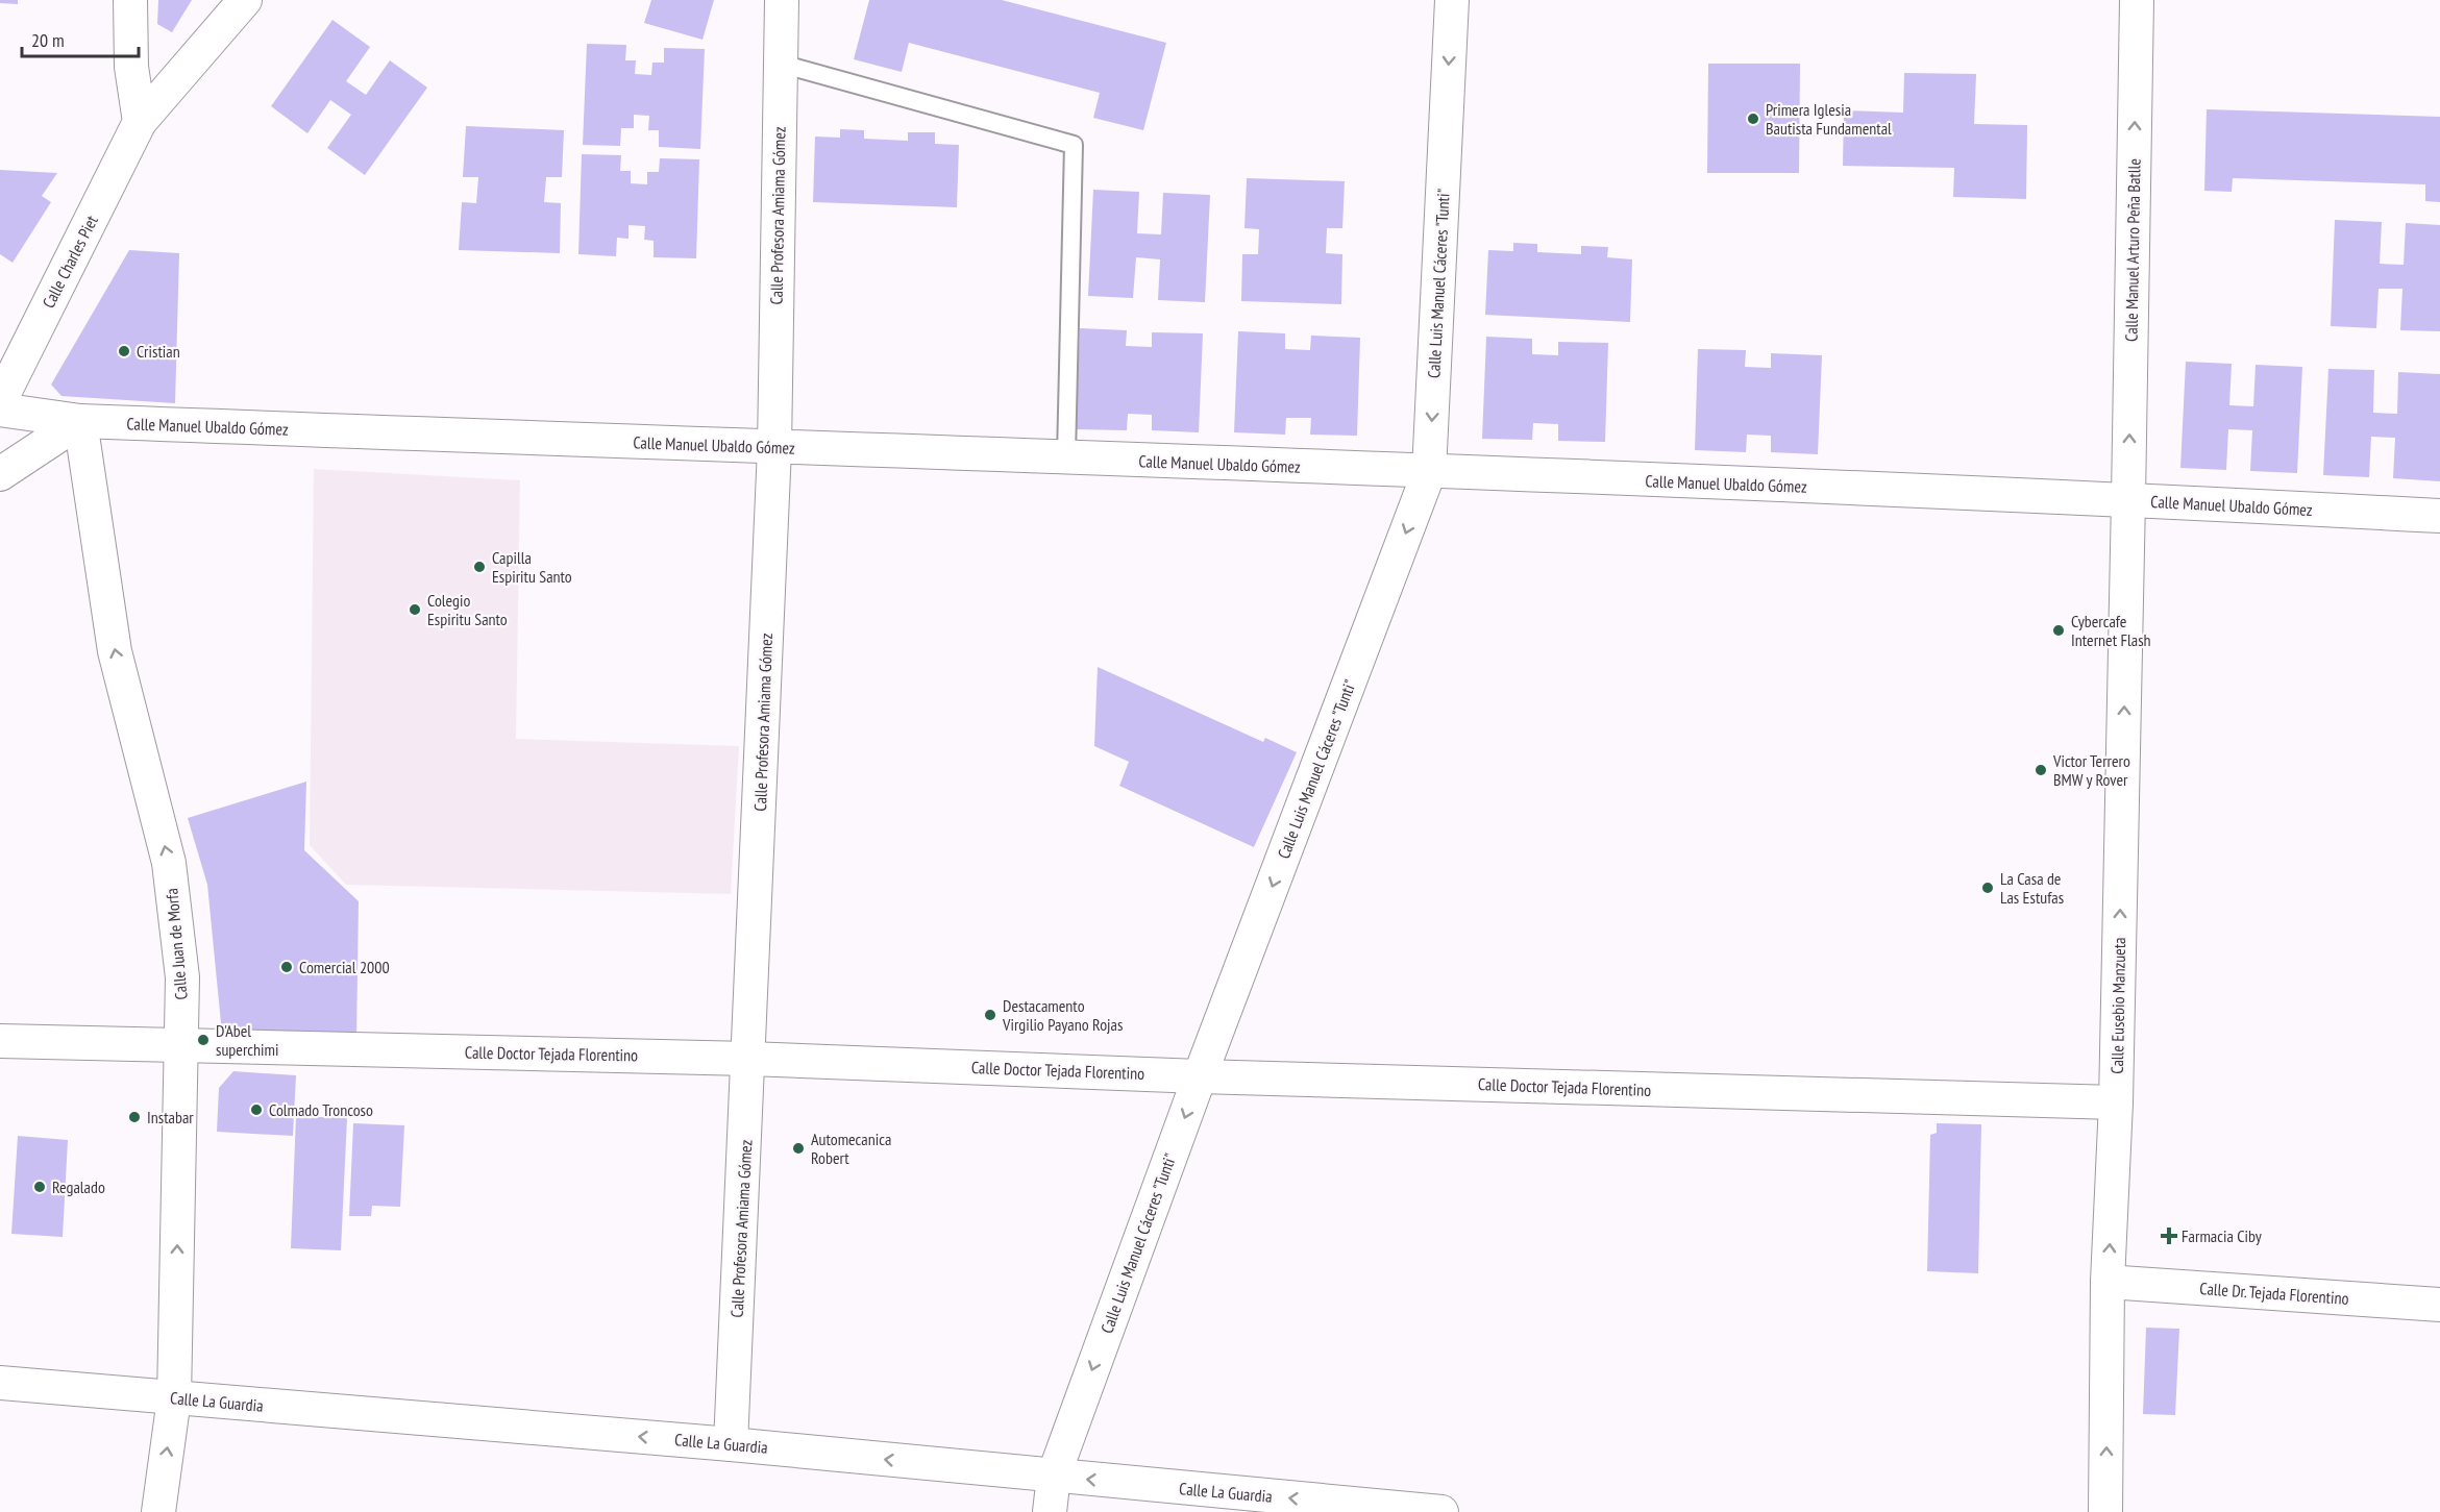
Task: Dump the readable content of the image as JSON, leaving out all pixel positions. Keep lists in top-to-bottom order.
{
  "streets": {
    "street": [
      "Calle Profesora Amiama Gómez",
      "Calle Manuel Arturo Peña Batlle",
      "Calle Charles Piet",
      "Calle Luis Manuel Cáceres \"Tunti\"",
      "Calle Manuel Ubaldo Gómez",
      "Calle Juan de Morfa",
      "Calle Eusebio Manzueta",
      "Calle Doctor Tejada Florentino",
      "Calle Dr. Tejada Florentino",
      "Calle La Guardia"
    ]
  },
  "crossings": [
    ["Calle Profesora Amiama Gómez", "Calle Manuel Ubaldo Gómez"],
    ["Calle Profesora Amiama Gómez", "Calle Doctor Tejada Florentino"],
    ["Calle Profesora Amiama Gómez", "Calle La Guardia"],
    ["Calle Manuel Arturo Peña Batlle", "Calle Manuel Ubaldo Gómez"],
    ["Calle Manuel Arturo Peña Batlle", "Calle Eusebio Manzueta"],
    ["Calle Luis Manuel Cáceres \"Tunti\"", "Calle Manuel Ubaldo Gómez"],
    ["Calle Luis Manuel Cáceres \"Tunti\"", "Calle Doctor Tejada Florentino"],
    ["Calle Luis Manuel Cáceres \"Tunti\"", "Calle La Guardia"],
    ["Calle Manuel Ubaldo Gómez", "Calle Juan de Morfa"],
    ["Calle Manuel Ubaldo Gómez", "Calle Eusebio Manzueta"],
    ["Calle Juan de Morfa", "Calle Doctor Tejada Florentino"],
    ["Calle Juan de Morfa", "Calle La Guardia"],
    ["Calle Eusebio Manzueta", "Calle Doctor Tejada Florentino"],
    ["Calle Eusebio Manzueta", "Calle Dr. Tejada Florentino"]
  ],
  "one_way": [
    "Calle Manuel Arturo Peña Batlle",
    "Calle Luis Manuel Cáceres \"Tunti\"",
    "Calle Juan de Morfa",
    "Calle Eusebio Manzueta",
    "Calle La Guardia"
  ],
  "places": {
    "other": [
      "Primera Iglesia Bautista Fundamental",
      "Cristian",
      "Capilla Espiritu Santo",
      "Colegio Espiritu Santo",
      "Cybercafe Internet Flash",
      "Victor Terrero BMW y Rover",
      "La Casa de Las Estufas",
      "Comercial 2000",
      "Destacamento Virgilio Payano Rojas",
      "D'Abel superchimi",
      "Colmado Troncoso",
      "Instabar",
      "Automecanica Robert",
      "Regalado"
    ],
    "health": ["Farmacia Ciby"]
  },
  "scale_bar": "20 m"
}
